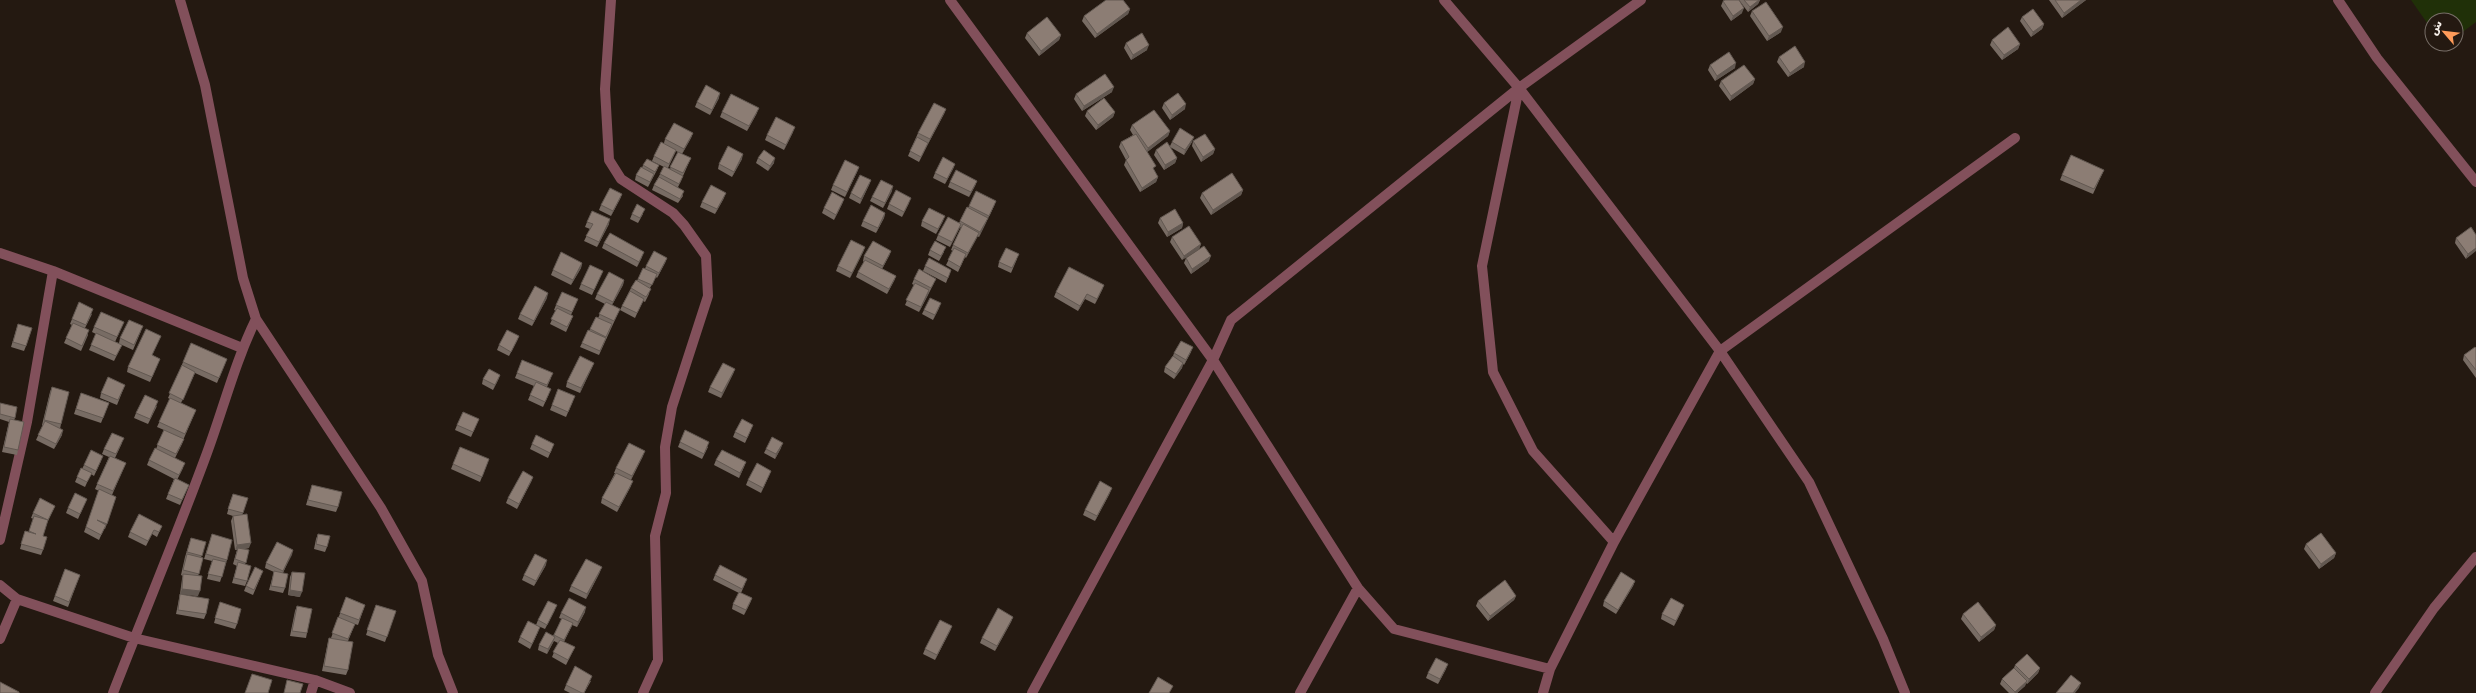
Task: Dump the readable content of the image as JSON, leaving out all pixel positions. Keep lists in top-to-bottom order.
{
  "north": "top left"
}
